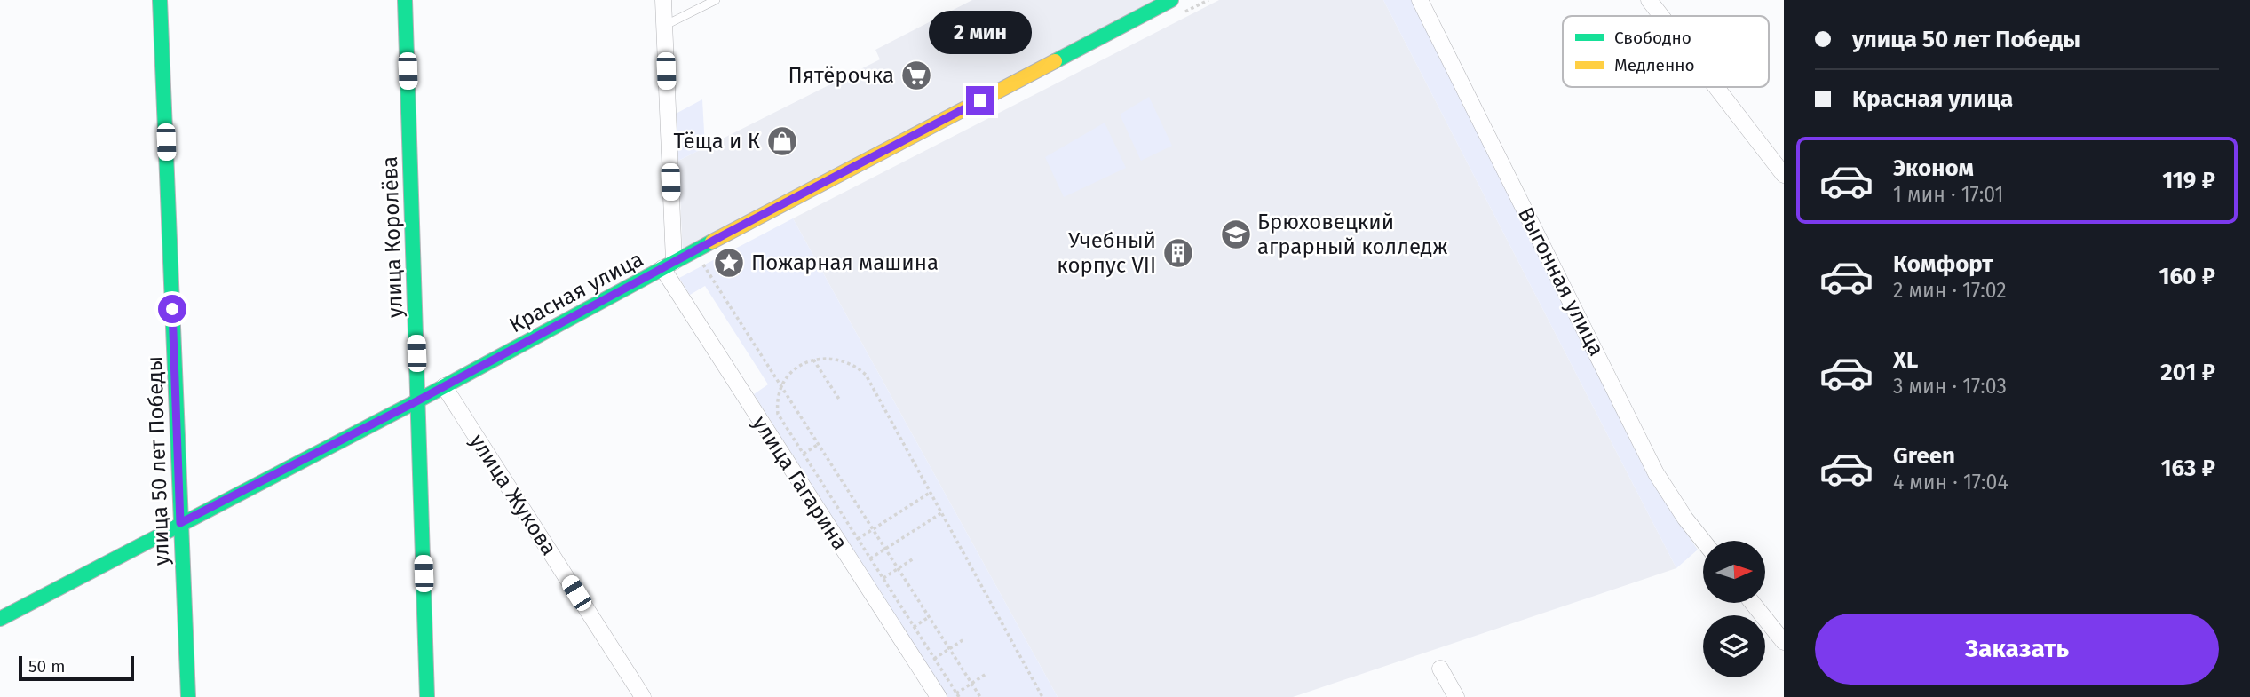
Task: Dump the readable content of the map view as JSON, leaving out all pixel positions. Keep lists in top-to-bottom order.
{
  "streets": {
    "street": [
      "улица Королёва",
      "Выгонная улица",
      "Красная улица",
      "улица 50 лет Победы",
      "улица Гагарина",
      "улица Жукова"
    ]
  },
  "crossings": [
    ["улица Королёва", "Красная улица"],
    ["Красная улица", "улица 50 лет Победы"],
    ["Красная улица", "улица Гагарина"],
    ["Красная улица", "улица Жукова"]
  ],
  "places": {
    "supermarket": ["Пятёрочка"],
    "shop": ["Тёща и К"],
    "school or university": ["Брюховецкий аграрный колледж"],
    "building": ["Учебный корпус VII"],
    "place": ["Пожарная машина"]
  },
  "legend": ["Свободно", "Медленно"],
  "scale_bar": "50 m",
  "north": "right",
  "page": {
    "banner": ["улица 50 лет Победы", "Красная улица"],
    "bubble": "2 мин",
    "list": [
      {
        "name": "Эконом",
        "note": "1 мин · 17:01",
        "value": "119 ₽"
      },
      {
        "name": "Комфорт",
        "note": "2 мин · 17:02",
        "value": "160 ₽"
      },
      {
        "name": "XL",
        "note": "3 мин · 17:03",
        "value": "201 ₽"
      },
      {
        "name": "Green",
        "note": "4 мин · 17:04",
        "value": "163 ₽"
      }
    ],
    "buttons": "Заказать",
    "scale": "50 m"
  }
}
